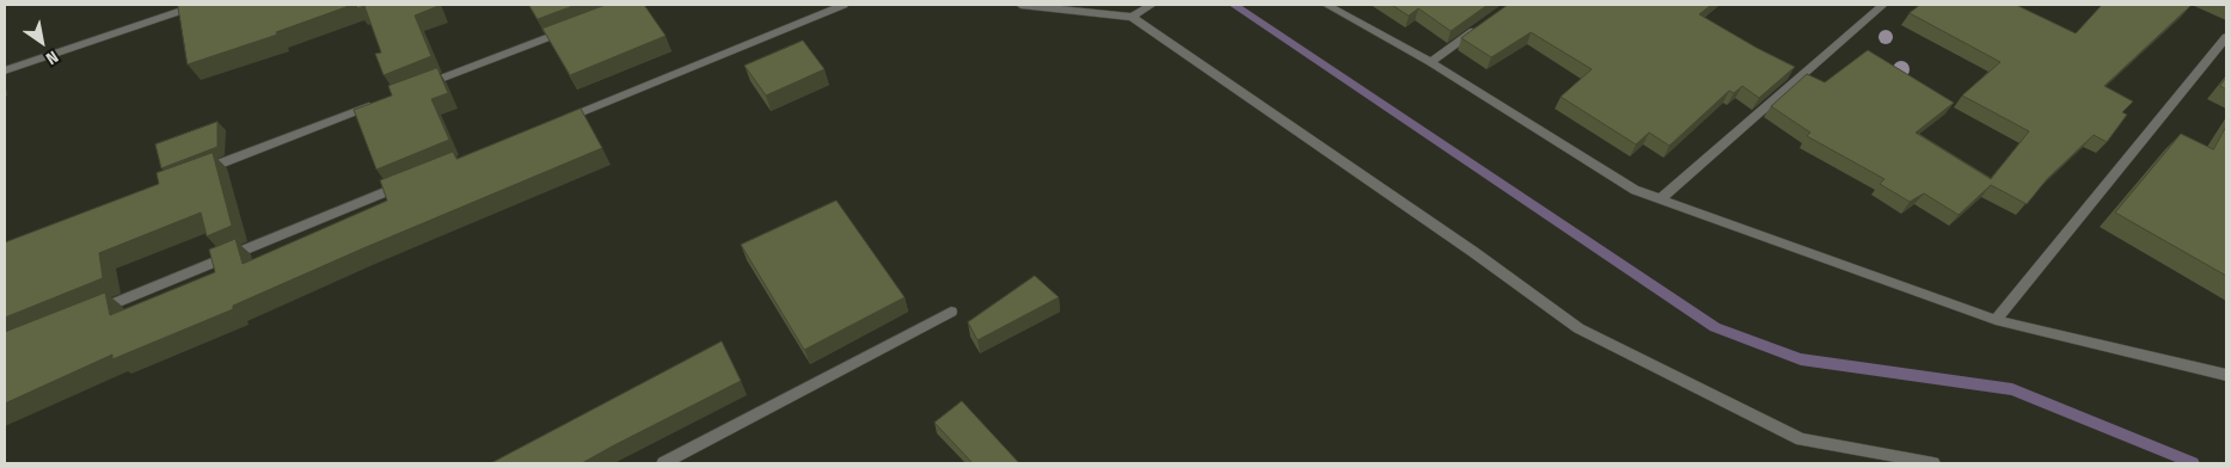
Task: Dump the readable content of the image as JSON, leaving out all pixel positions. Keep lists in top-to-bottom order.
{
  "north": "bottom right"
}
